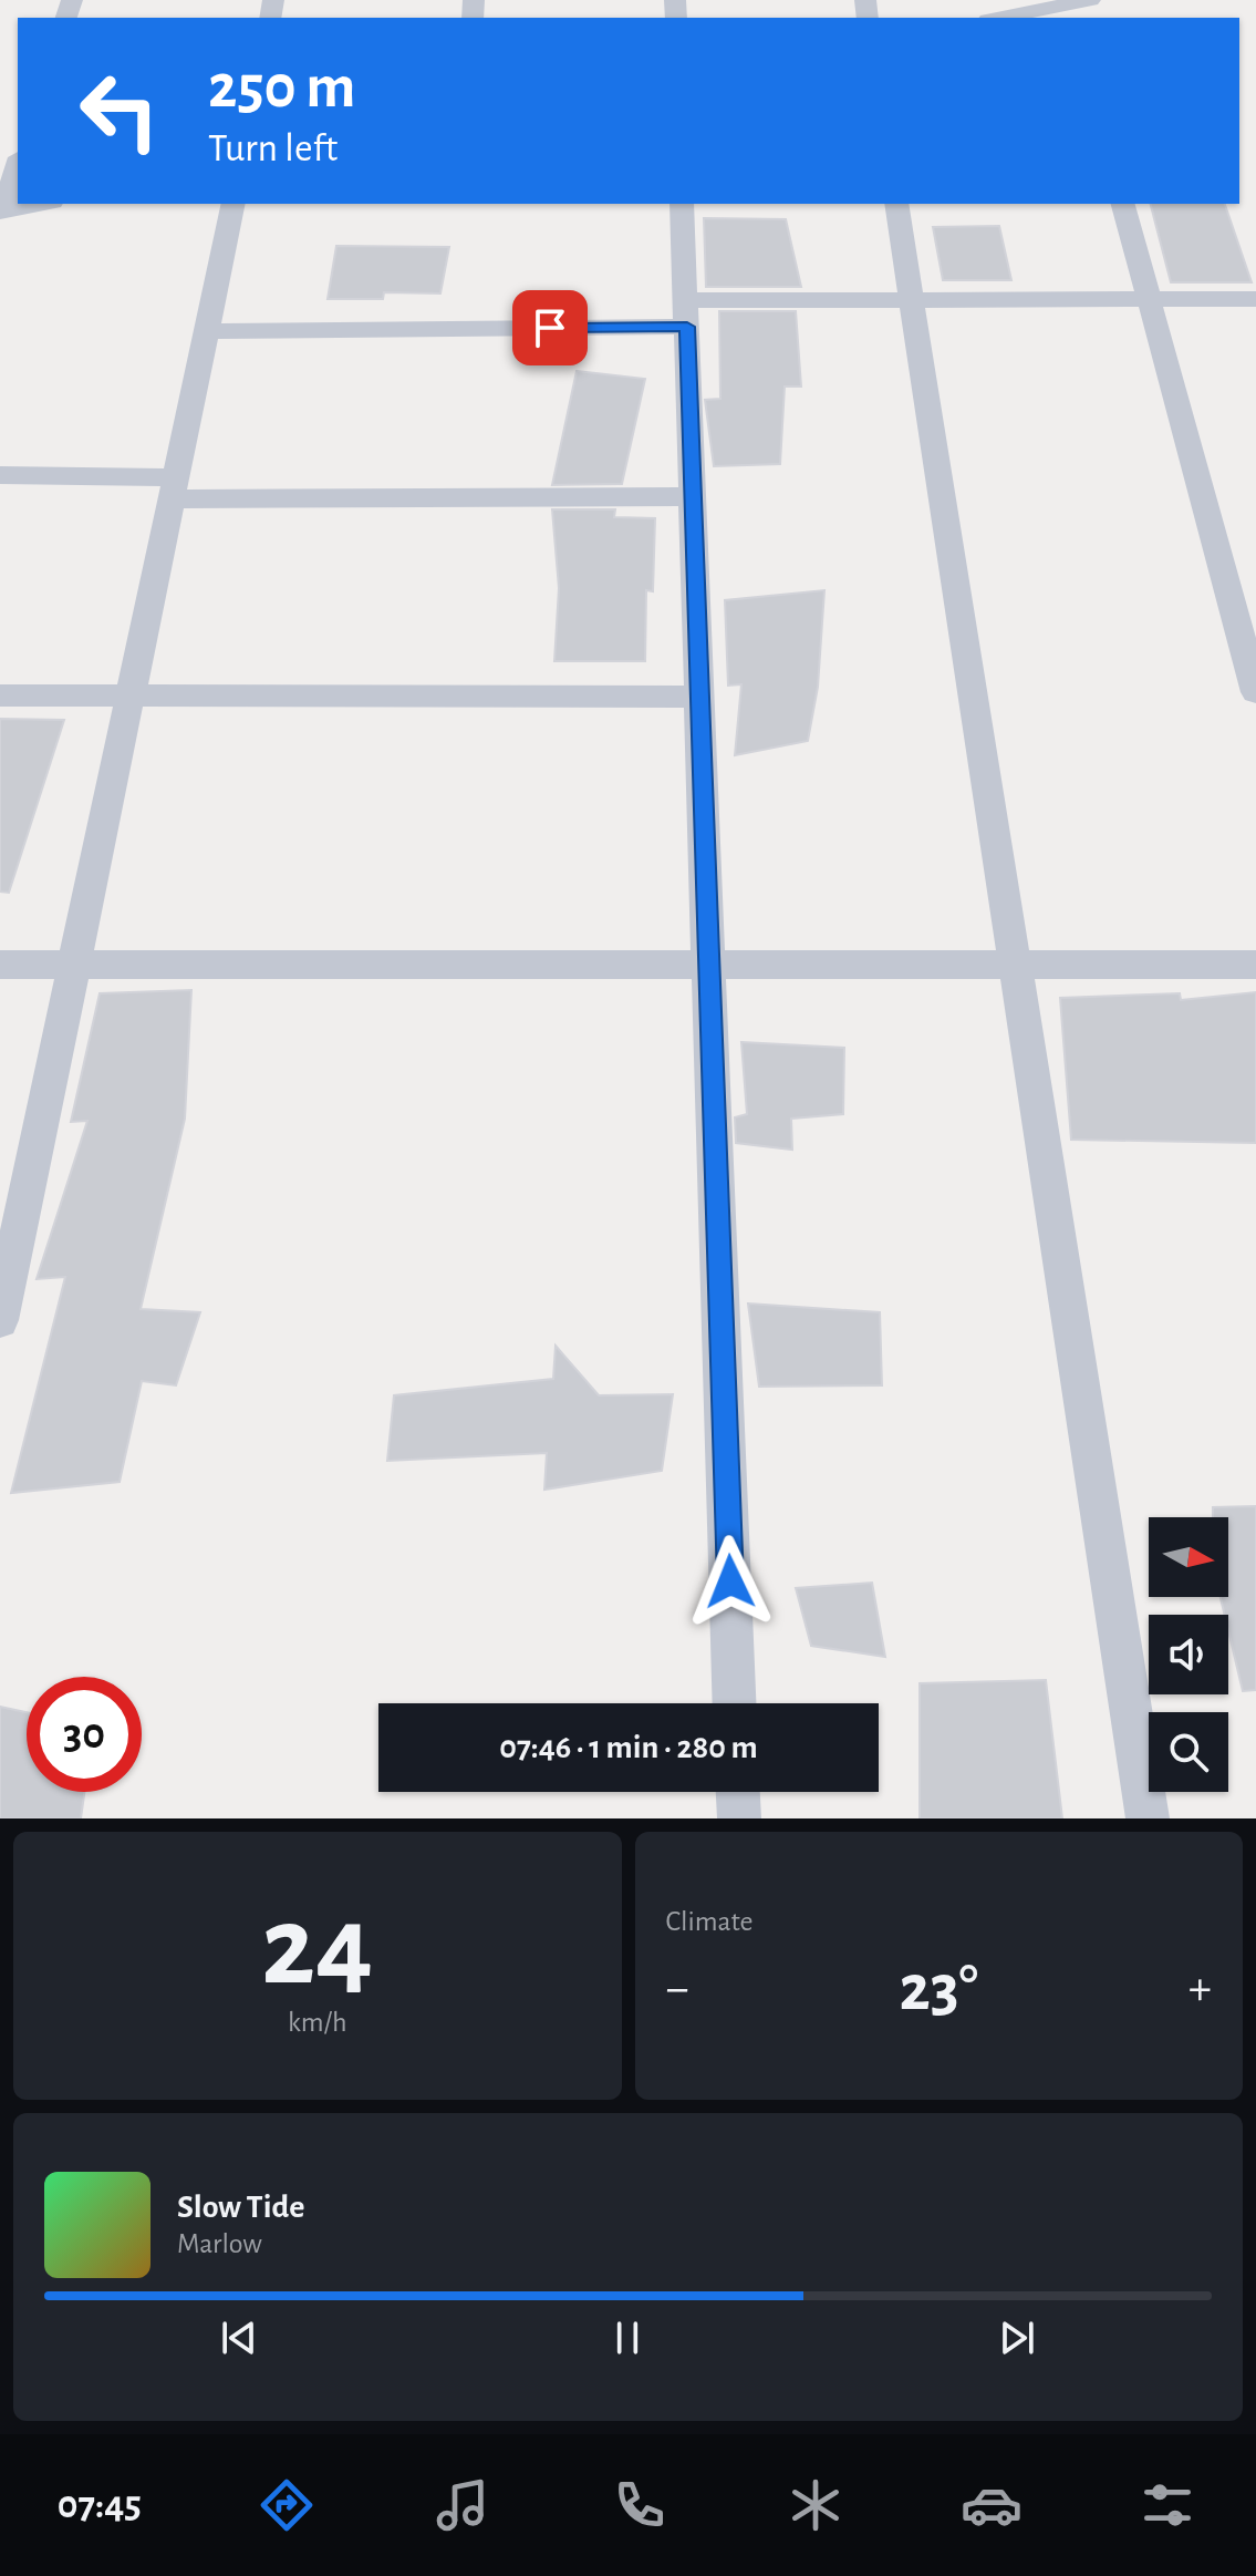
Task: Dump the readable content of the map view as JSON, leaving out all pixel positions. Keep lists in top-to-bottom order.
{
  "north": "right",
  "page": {
    "turn": ["250 m", "Turn left"],
    "limit": "30",
    "trip": "07:46 · 1 min · 280 m",
    "tile": [
      ["24", "km/h"],
      "Climate"
    ],
    "heat": ["−", "23°", "+"],
    "song": ["Slow Tide", "Marlow"],
    "tabs": "07:45"
  }
}
